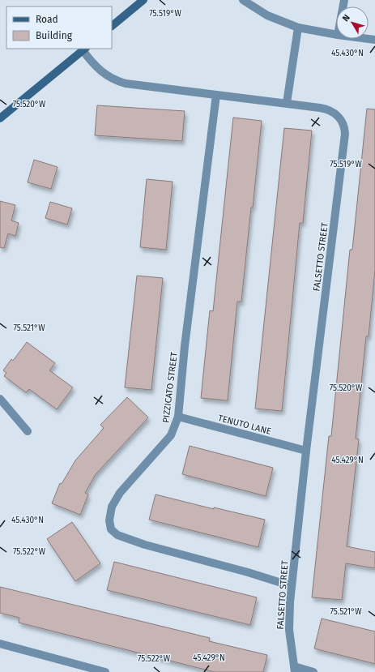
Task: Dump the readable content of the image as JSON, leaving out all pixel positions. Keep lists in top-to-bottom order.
{
  "streets": {
    "street": ["FALSETTO STREET", "PIZZICATO STREET", "TENUTO LANE"]
  },
  "crossings": [
    ["FALSETTO STREET", "PIZZICATO STREET"],
    ["FALSETTO STREET", "TENUTO LANE"],
    ["PIZZICATO STREET", "TENUTO LANE"]
  ],
  "legend": ["Road", "Building"],
  "north": "top left",
  "coordinates": [
    "75.519°W",
    "45.430°N",
    "75.520°W",
    "75.521°W",
    "45.429°N",
    "75.522°W"
  ]
}
